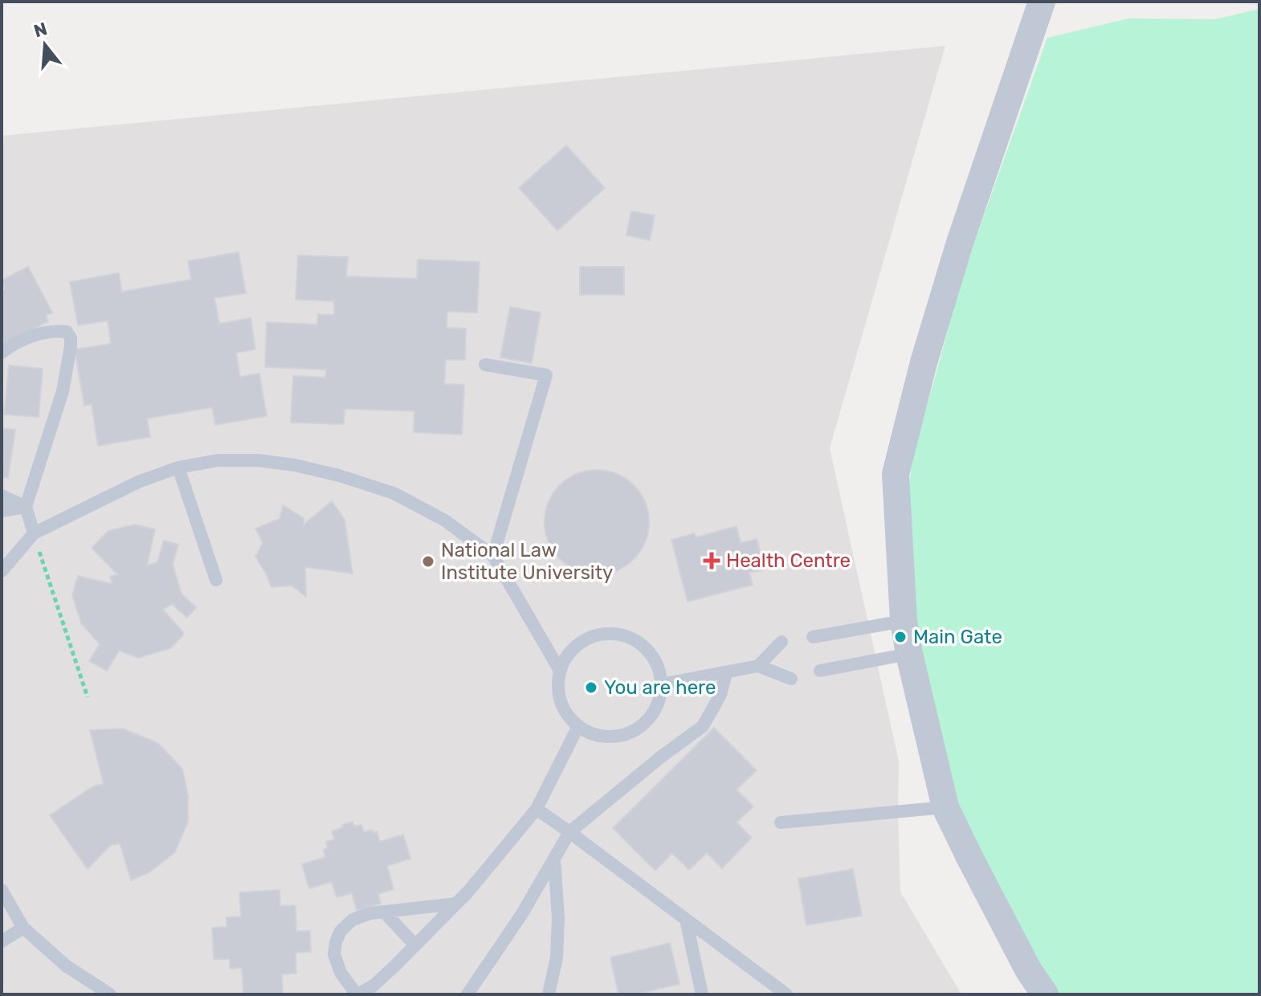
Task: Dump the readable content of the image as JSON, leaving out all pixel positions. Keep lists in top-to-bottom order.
{
  "places": {
    "health": ["Health Centre"],
    "other": ["National Law Institute University", "Main Gate", "You are here"]
  },
  "north": "top"
}
